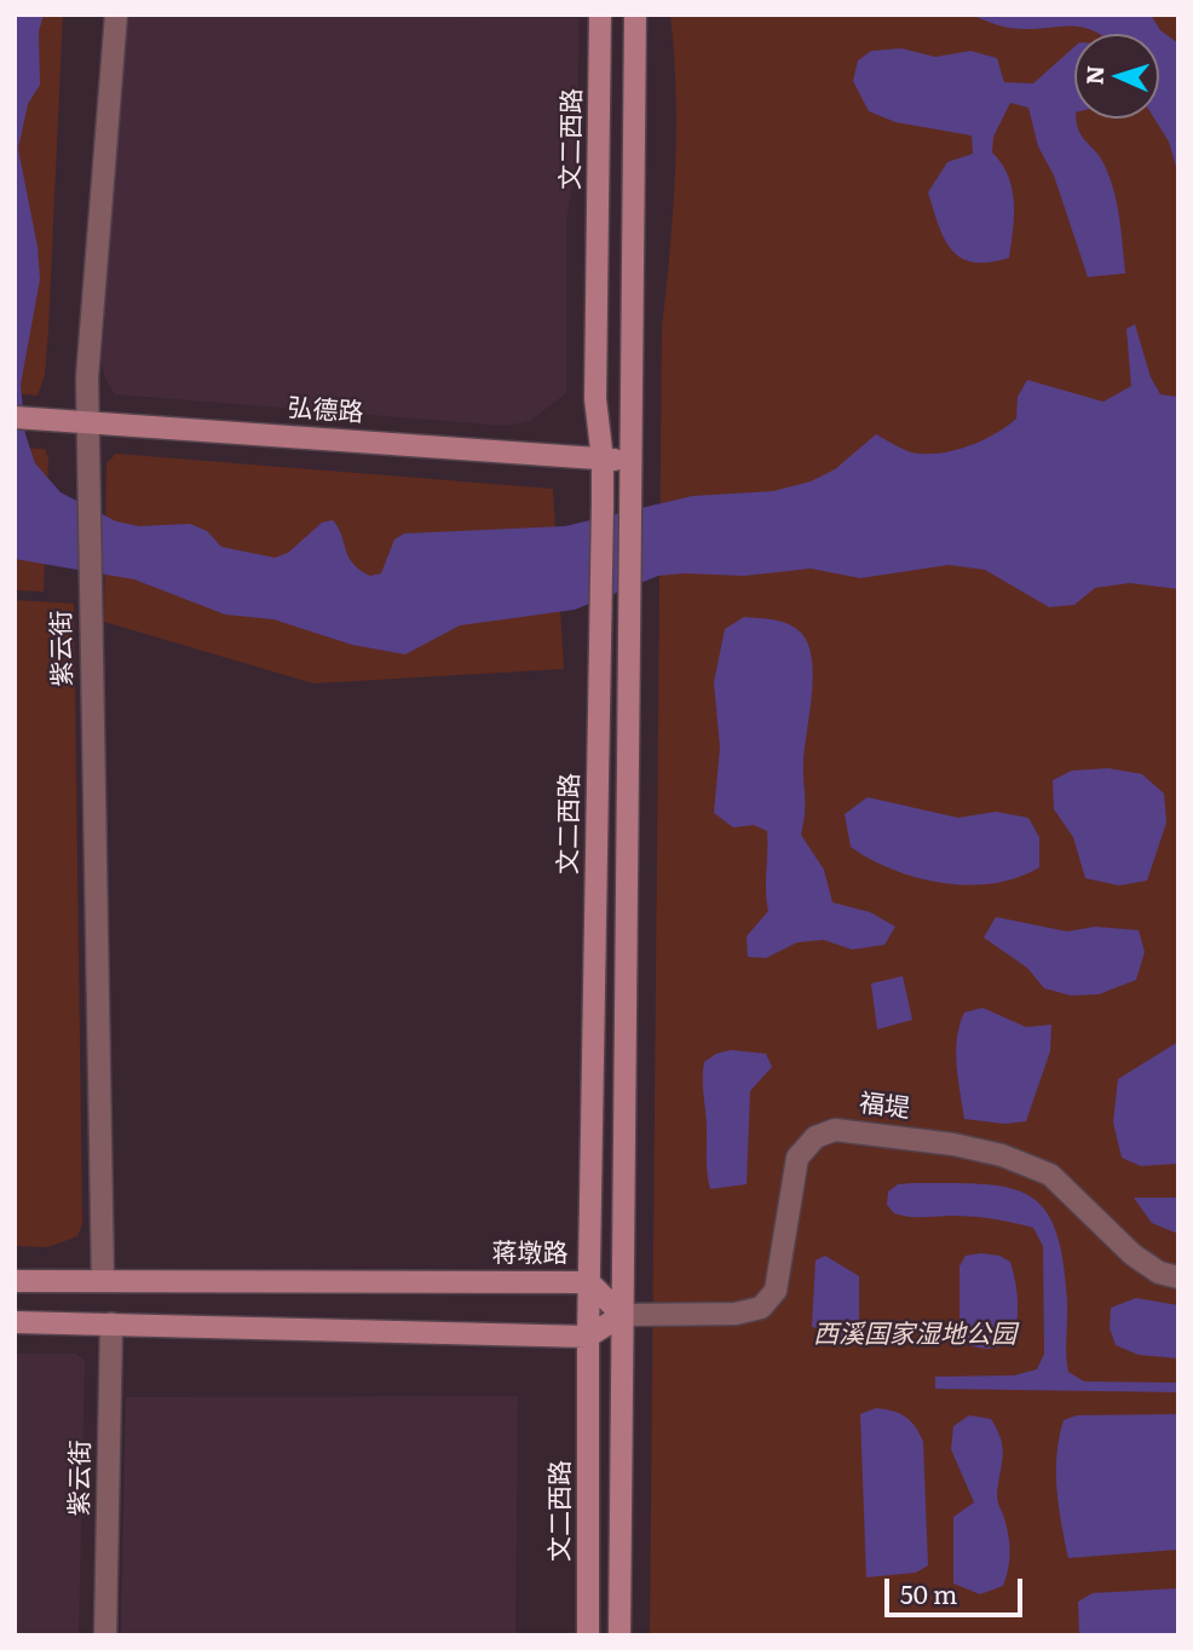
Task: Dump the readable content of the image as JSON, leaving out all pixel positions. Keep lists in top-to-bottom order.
{
  "streets": {
    "main road": ["文二西路", "弘德路", "蒋墩路"],
    "street": ["紫云街", "福堤"]
  },
  "crossings": [
    ["文二西路", "弘德路"],
    ["文二西路", "蒋墩路"],
    ["弘德路", "紫云街"],
    ["紫云街", "蒋墩路"],
    ["福堤", "蒋墩路"]
  ],
  "parks": ["西溪国家湿地公园"],
  "scale_bar": "50 m",
  "north": "left"
}
